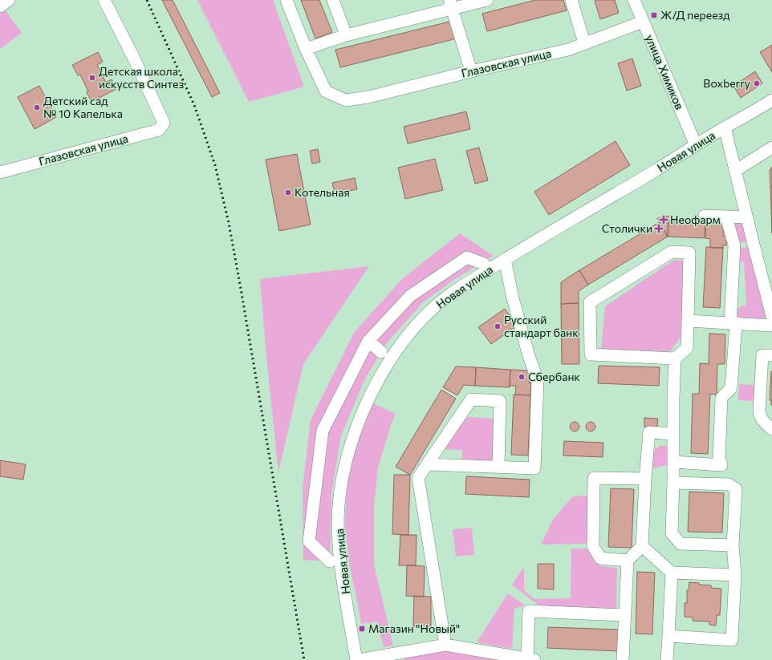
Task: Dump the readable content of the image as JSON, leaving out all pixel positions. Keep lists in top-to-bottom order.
{
  "streets": {
    "street": ["Глазовская улица", "улица Химиков", "Новая улица"]
  },
  "crossings": [
    ["Глазовская улица", "улица Химиков"],
    ["улица Химиков", "Новая улица"]
  ],
  "places": {
    "transit": ["Ж/Д переезд", "Магазин \"Новый\""],
    "other": [
      "Детская школа искусств Синтез",
      "Boxberry",
      "Детский сад № 10 Капелька",
      "Котельная",
      "Русский стандарт банк",
      "Сбербанк"
    ],
    "health": ["Неофарм", "Столички"]
  }
}
